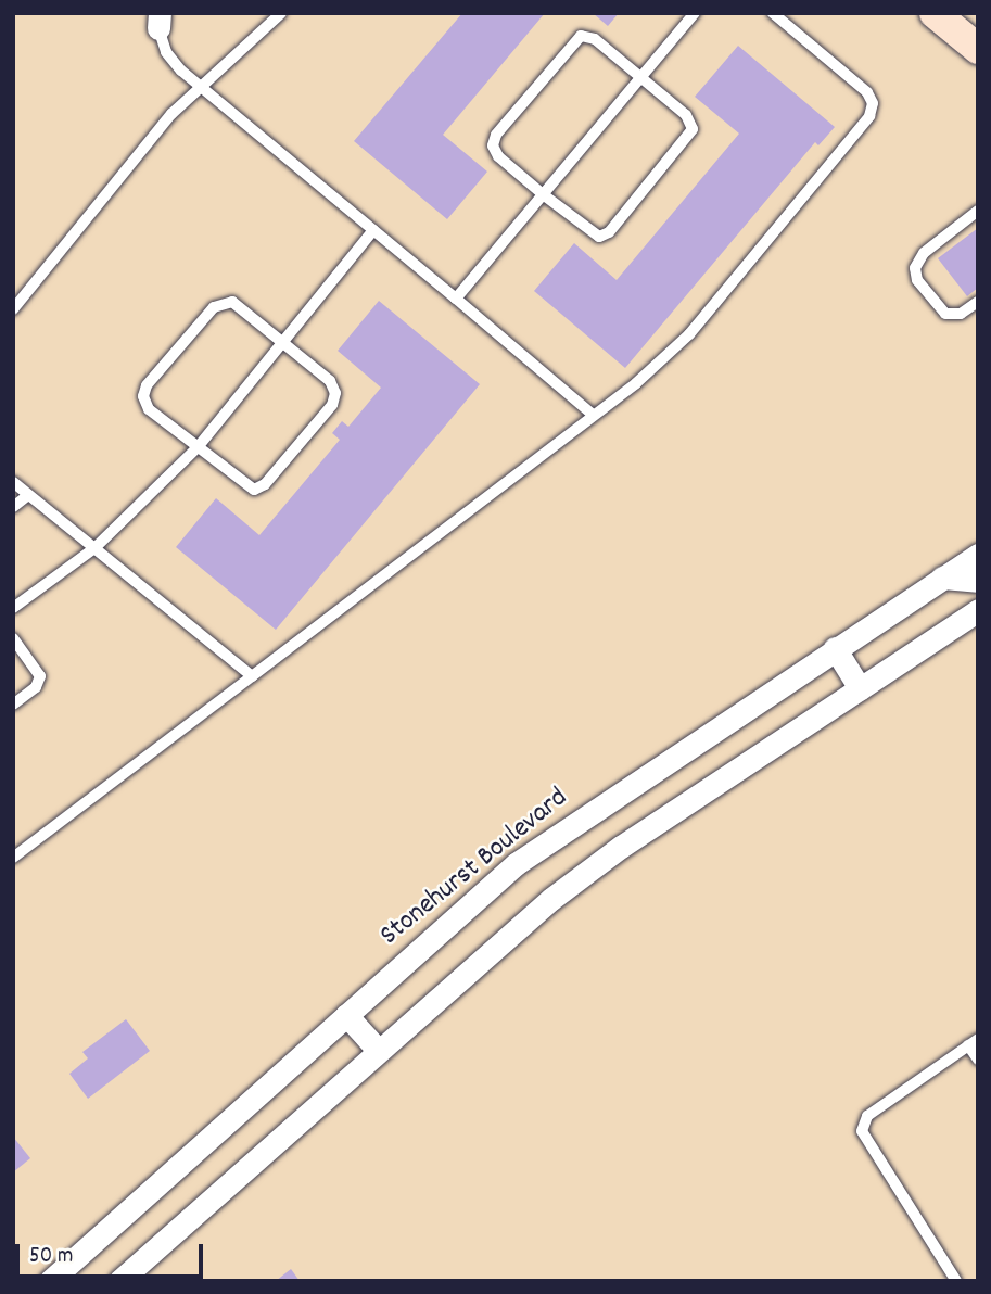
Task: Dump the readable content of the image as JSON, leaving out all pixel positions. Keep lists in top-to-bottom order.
{
  "streets": {
    "street": ["Stonehurst Boulevard"]
  },
  "scale_bar": "50 m"
}
